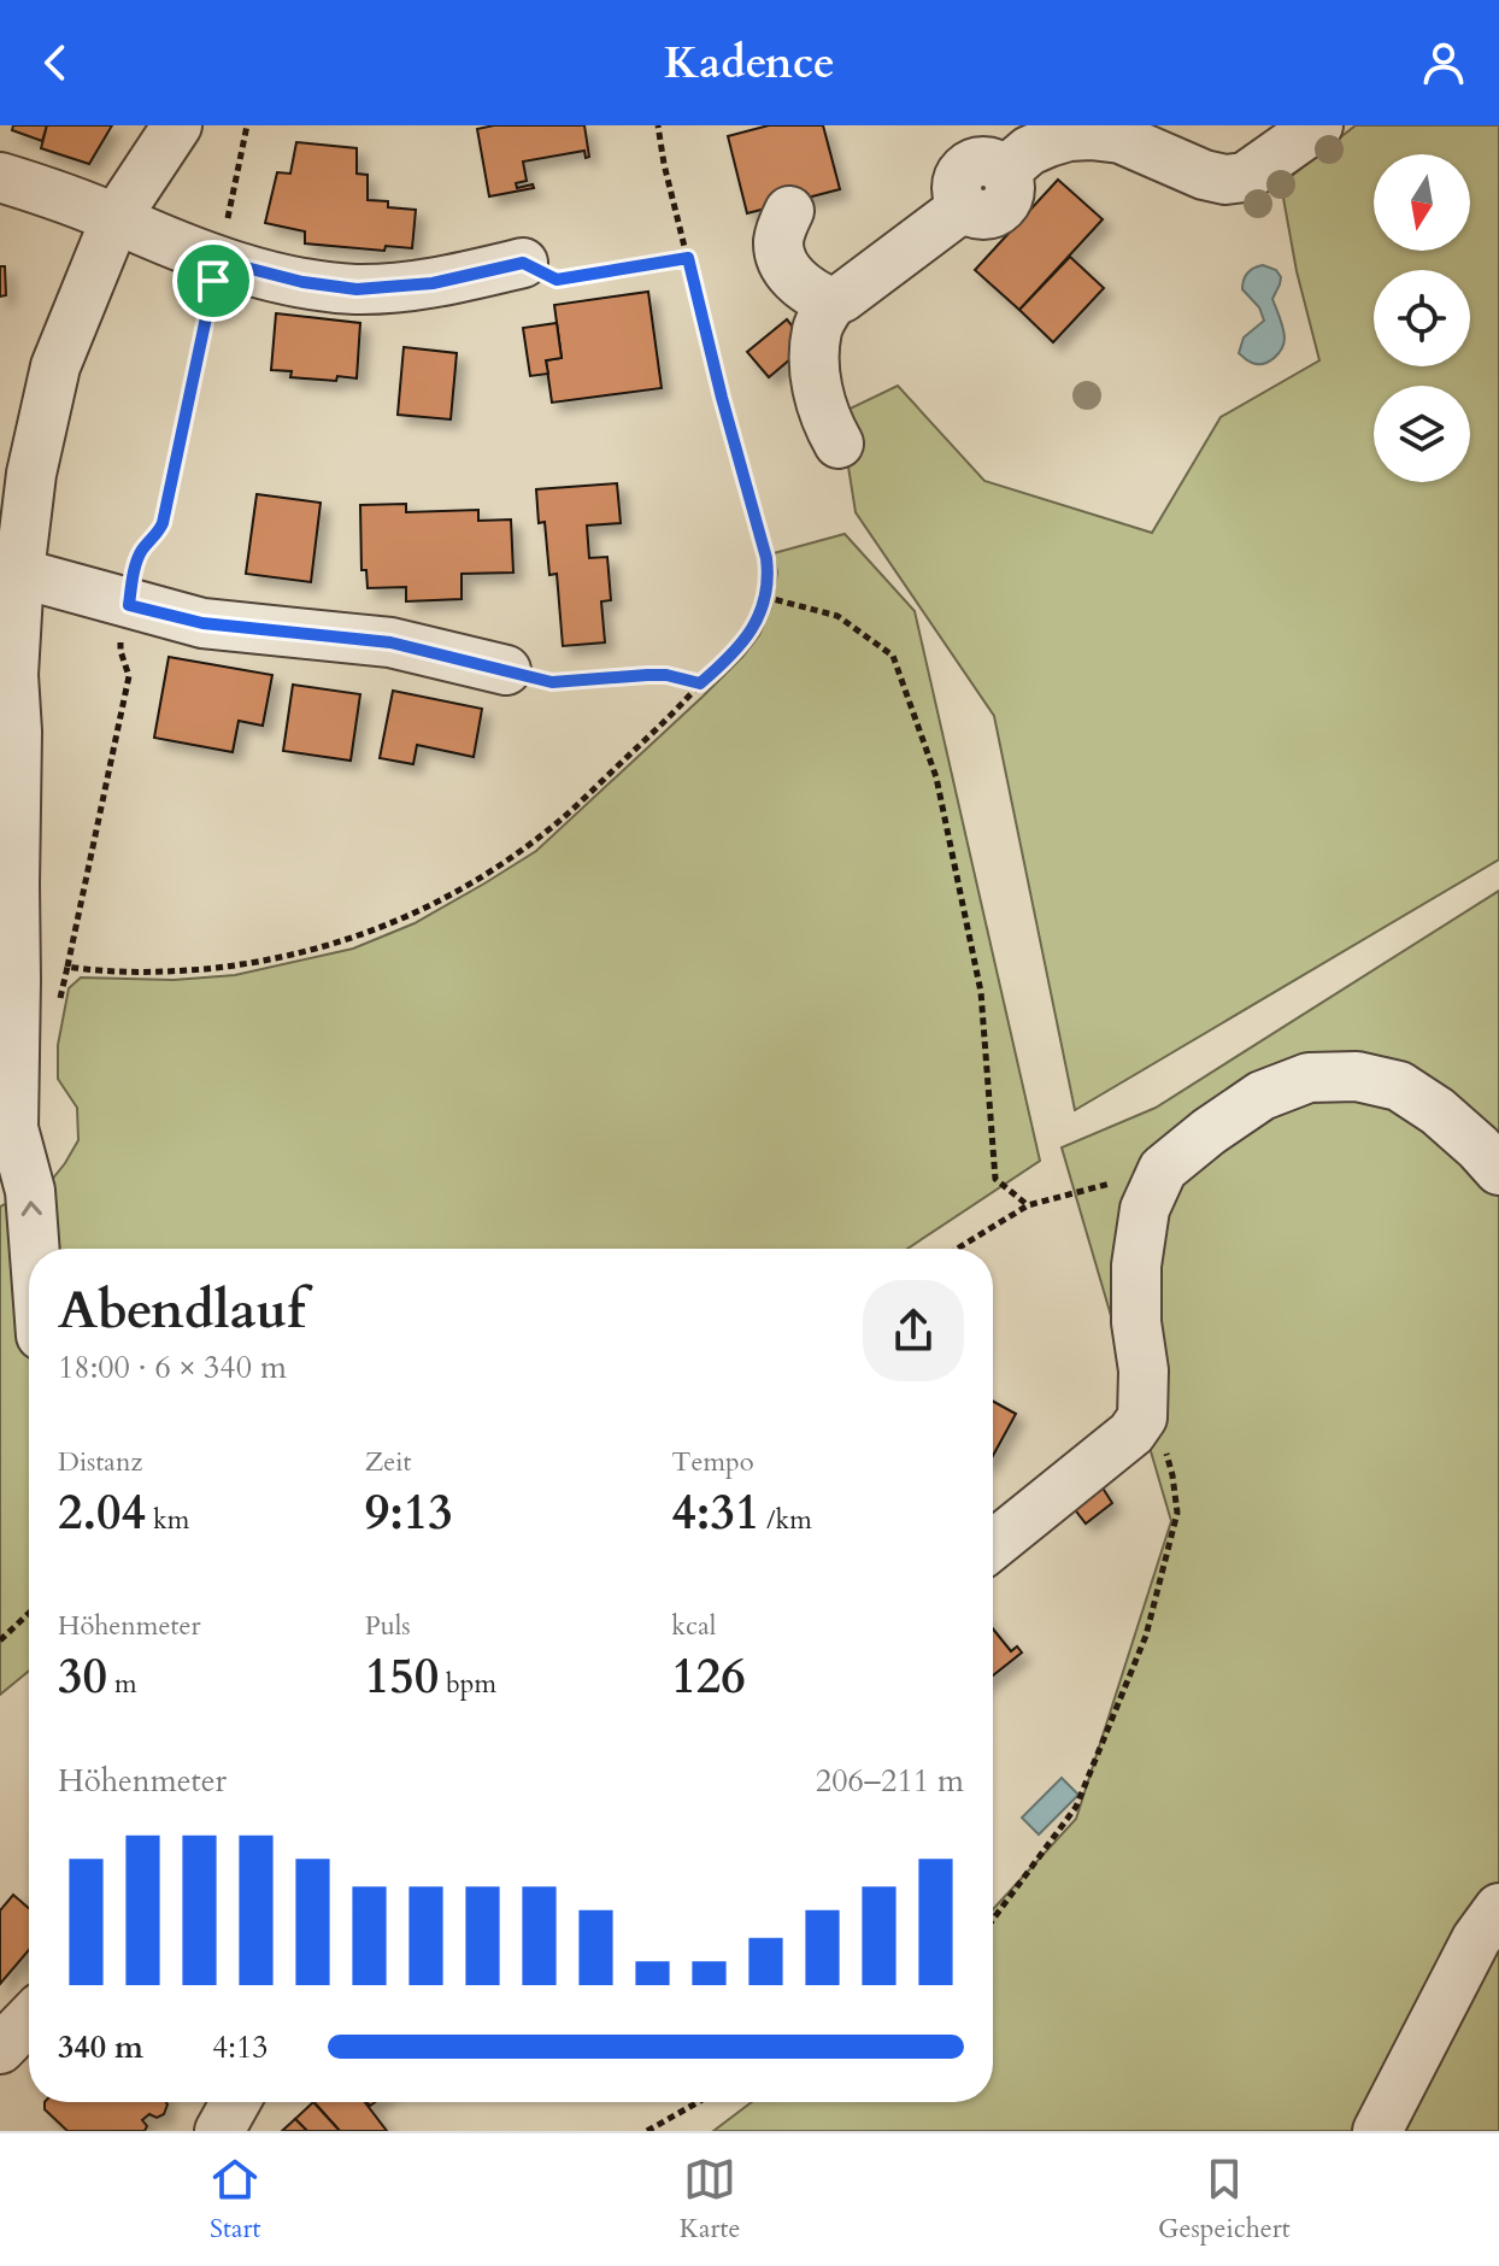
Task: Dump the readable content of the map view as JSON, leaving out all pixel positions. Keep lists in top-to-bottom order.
{
  "north": "bottom",
  "page": {
    "header": "Kadence",
    "heading": ["Abendlauf", "18:00 · 6 × 340 m"],
    "stats": [
      ["Distanz", "2.04 km"],
      ["Zeit", "9:13"],
      ["Tempo", "4:31 /km"],
      ["Höhenmeter", "30 m"],
      ["Puls", "150 bpm"],
      ["kcal", "126"]
    ],
    "chart": ["Höhenmeter", "206–211 m"],
    "list": [
      {
        "name": "340 m",
        "note": "4:13"
      }
    ],
    "tabs": ["Start", "Karte", "Gespeichert"]
  }
}
